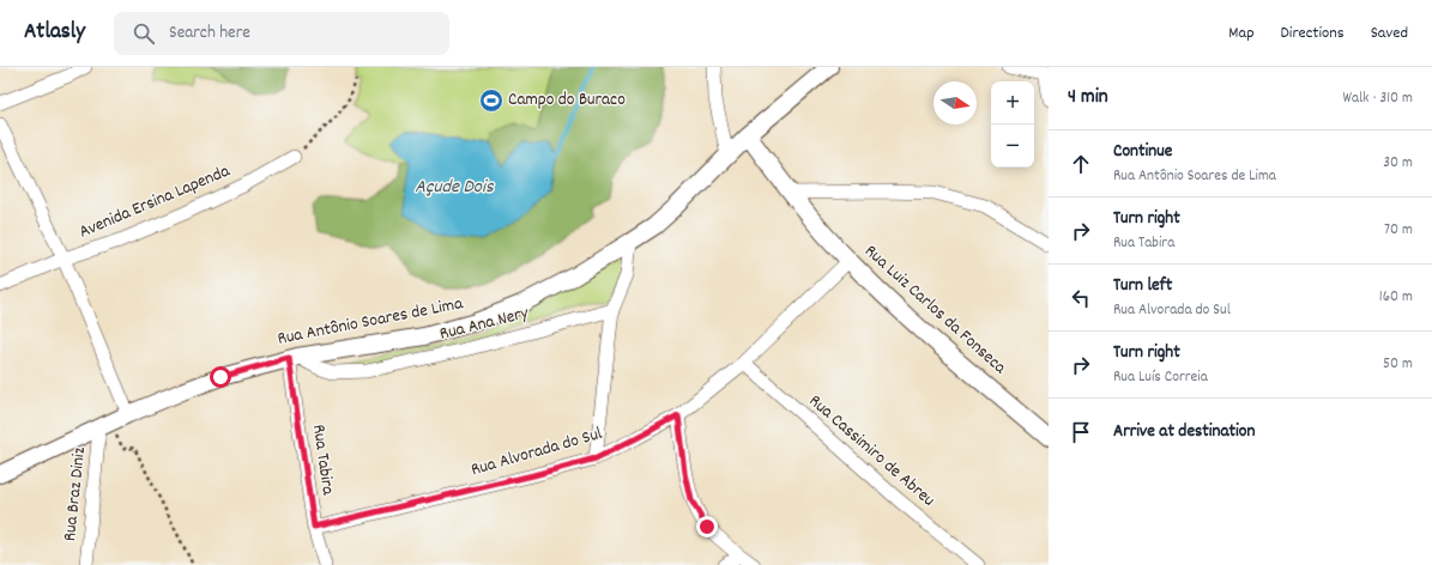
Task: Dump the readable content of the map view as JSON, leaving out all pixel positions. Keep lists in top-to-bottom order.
{
  "streets": {
    "street": [
      "Avenida Ersina Lapenda",
      "Rua Luiz Carlos da Fonseca",
      "Rua Antônio Soares de Lima",
      "Rua Ana Nery",
      "Rua Cassimiro de Abreu",
      "Rua Alvorada do Sul",
      "Rua Tabira",
      "Rua Braz Diniz"
    ]
  },
  "crossings": [
    ["Rua Luiz Carlos da Fonseca", "Rua Antônio Soares de Lima"],
    ["Rua Luiz Carlos da Fonseca", "Rua Alvorada do Sul"],
    ["Rua Antônio Soares de Lima", "Rua Ana Nery"],
    ["Rua Antônio Soares de Lima", "Rua Tabira"],
    ["Rua Antônio Soares de Lima", "Rua Braz Diniz"],
    ["Rua Ana Nery", "Rua Tabira"],
    ["Rua Cassimiro de Abreu", "Rua Alvorada do Sul"],
    ["Rua Alvorada do Sul", "Rua Tabira"]
  ],
  "water": ["Açude Dois"],
  "places": {
    "sports": ["Campo do Buraco"]
  },
  "north": "right",
  "page": {
    "header": "Atlasly",
    "search": "Search here",
    "nav": ["Map", "Directions", "Saved"],
    "heading": ["4 min", "Walk · 310 m"],
    "map_buttons": ["+", "−"],
    "list": [
      ["Continue", "Rua Antônio Soares de Lima", "30 m"],
      ["Turn right", "Rua Tabira", "70 m"],
      ["Turn left", "Rua Alvorada do Sul", "160 m"],
      ["Turn right", "Rua Luís Correia", "50 m"],
      "Arrive at destination"
    ]
  }
}
